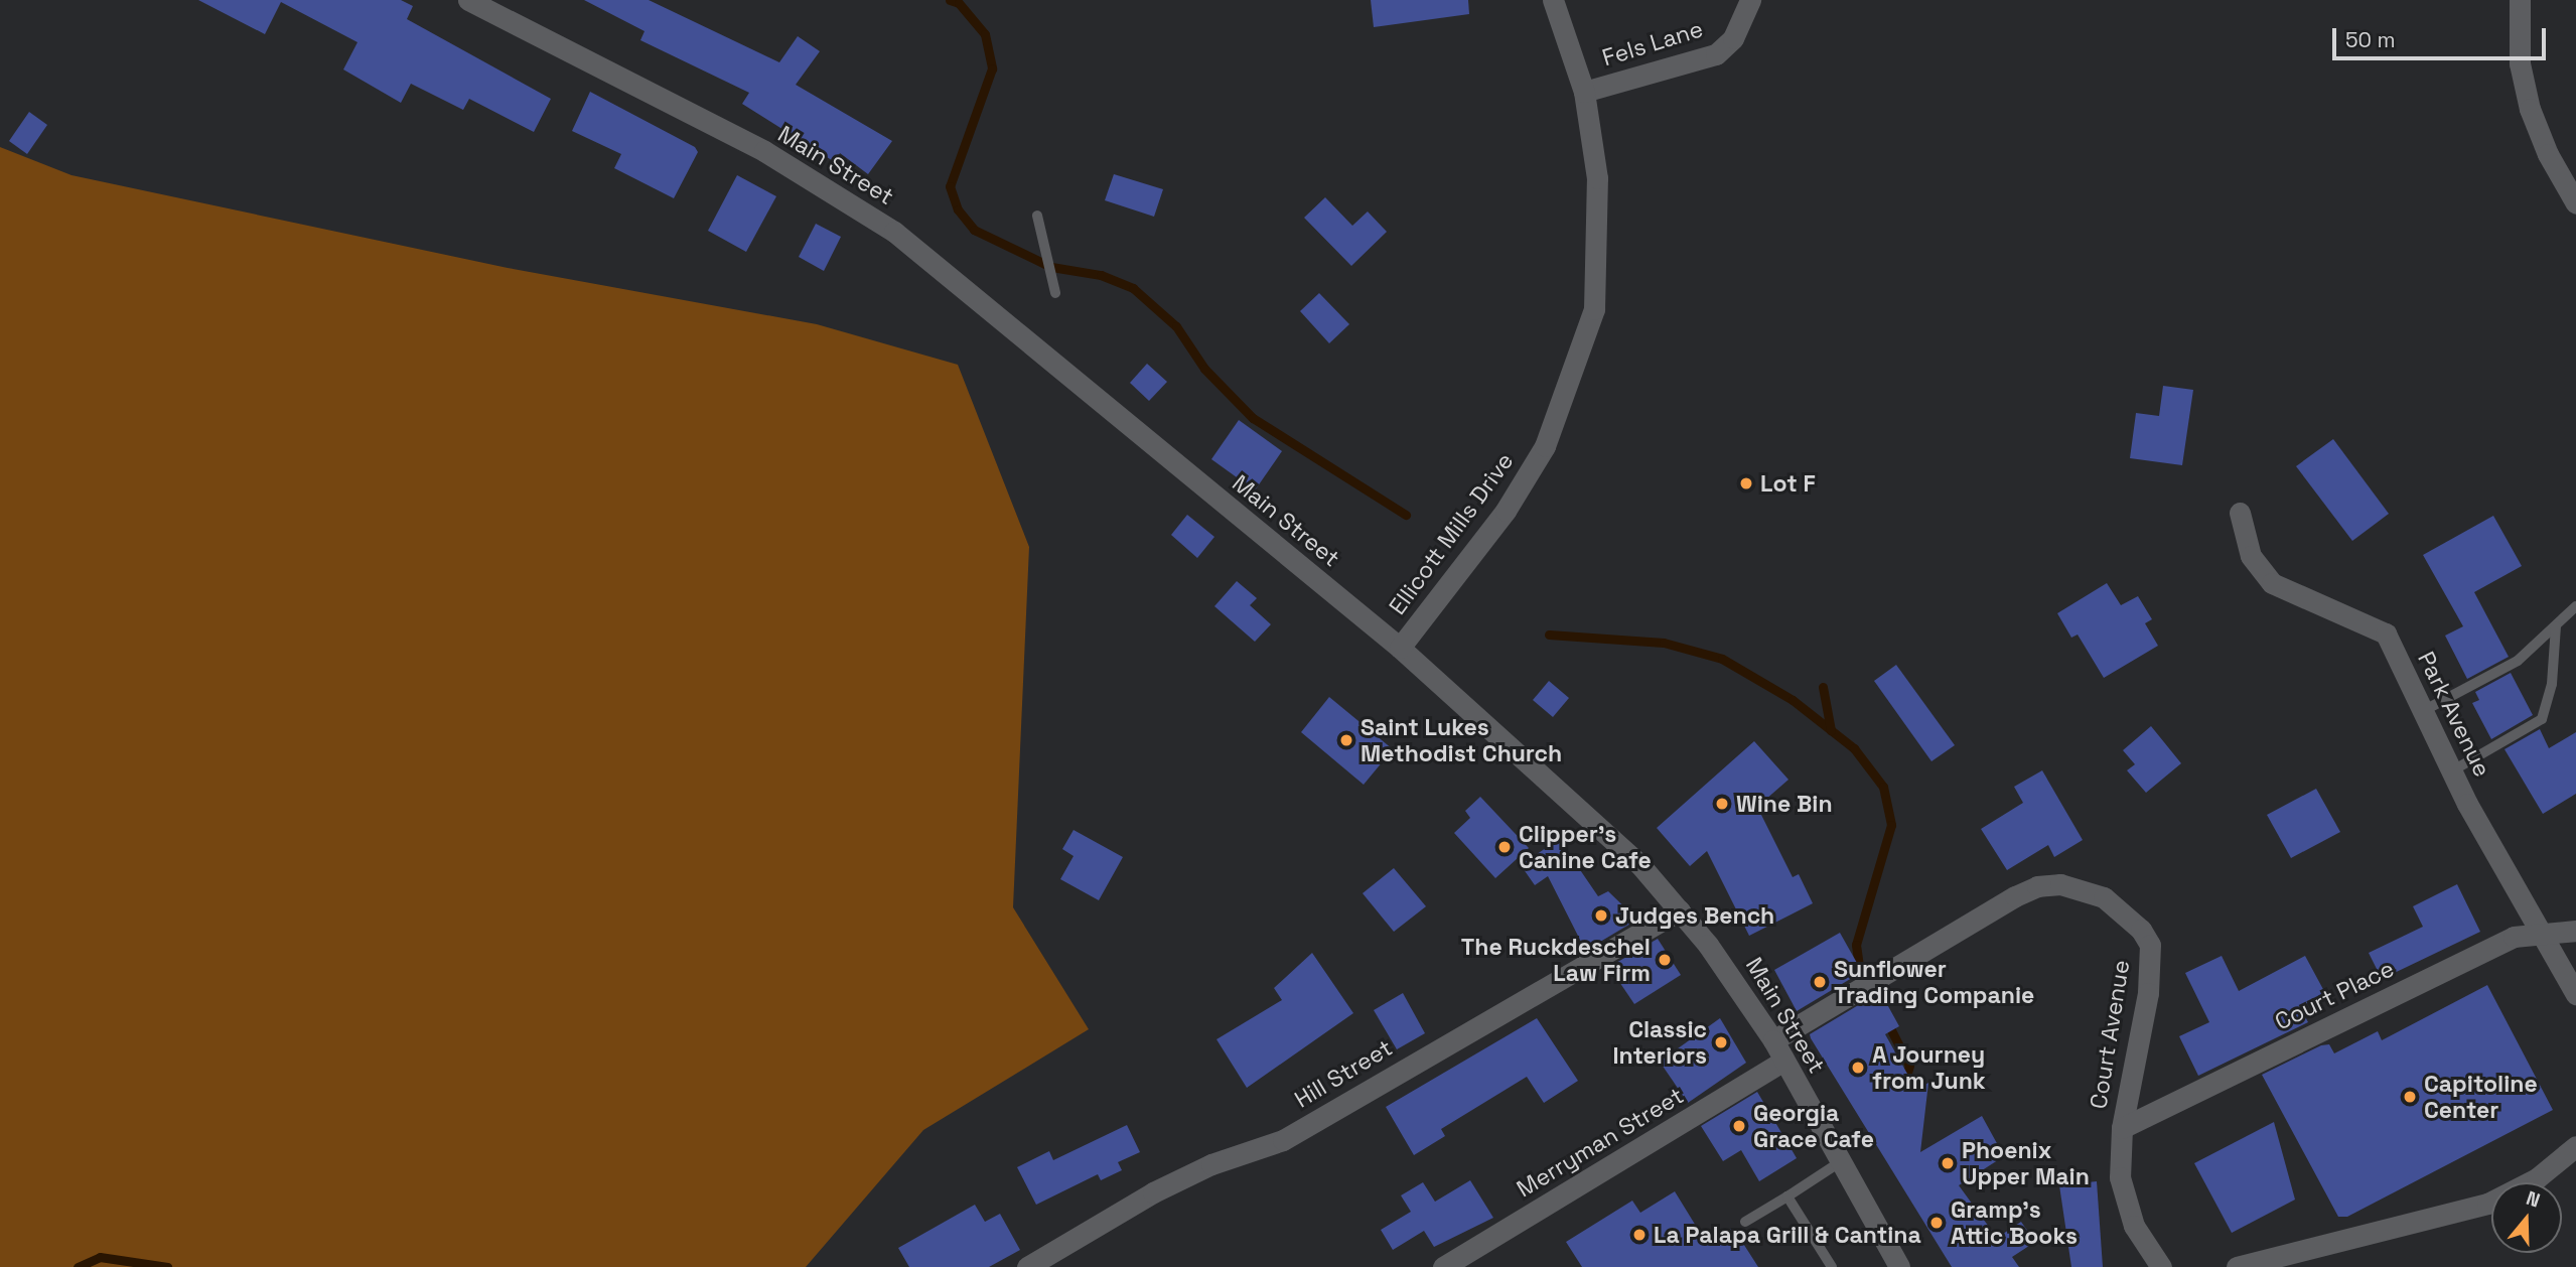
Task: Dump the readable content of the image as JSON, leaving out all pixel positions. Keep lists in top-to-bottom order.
{
  "streets": {
    "street": [
      "Fels Lane",
      "Main Street",
      "Ellicott Mills Drive",
      "Park Avenue",
      "Court Place",
      "Court Avenue",
      "Hill Street",
      "Merryman Street"
    ]
  },
  "crossings": [
    ["Fels Lane", "Ellicott Mills Drive"],
    ["Main Street", "Ellicott Mills Drive"],
    ["Main Street", "Court Avenue"],
    ["Main Street", "Hill Street"],
    ["Main Street", "Merryman Street"],
    ["Park Avenue", "Court Place"],
    ["Court Place", "Court Avenue"]
  ],
  "places": [
    "Lot F",
    "Saint Lukes Methodist Church",
    "Wine Bin",
    "Clipper’s Canine Cafe",
    "Judges Bench",
    "The Ruckdeschel Law Firm",
    "Sunflower Trading Companie",
    "Classic Interiors",
    "A Journey from Junk",
    "Capitoline Center",
    "Georgia Grace Cafe",
    "Phoenix Upper Main",
    "Gramp's Attic Books",
    "La Palapa Grill & Cantina"
  ],
  "scale_bar": "50 m",
  "north": "top"
}
